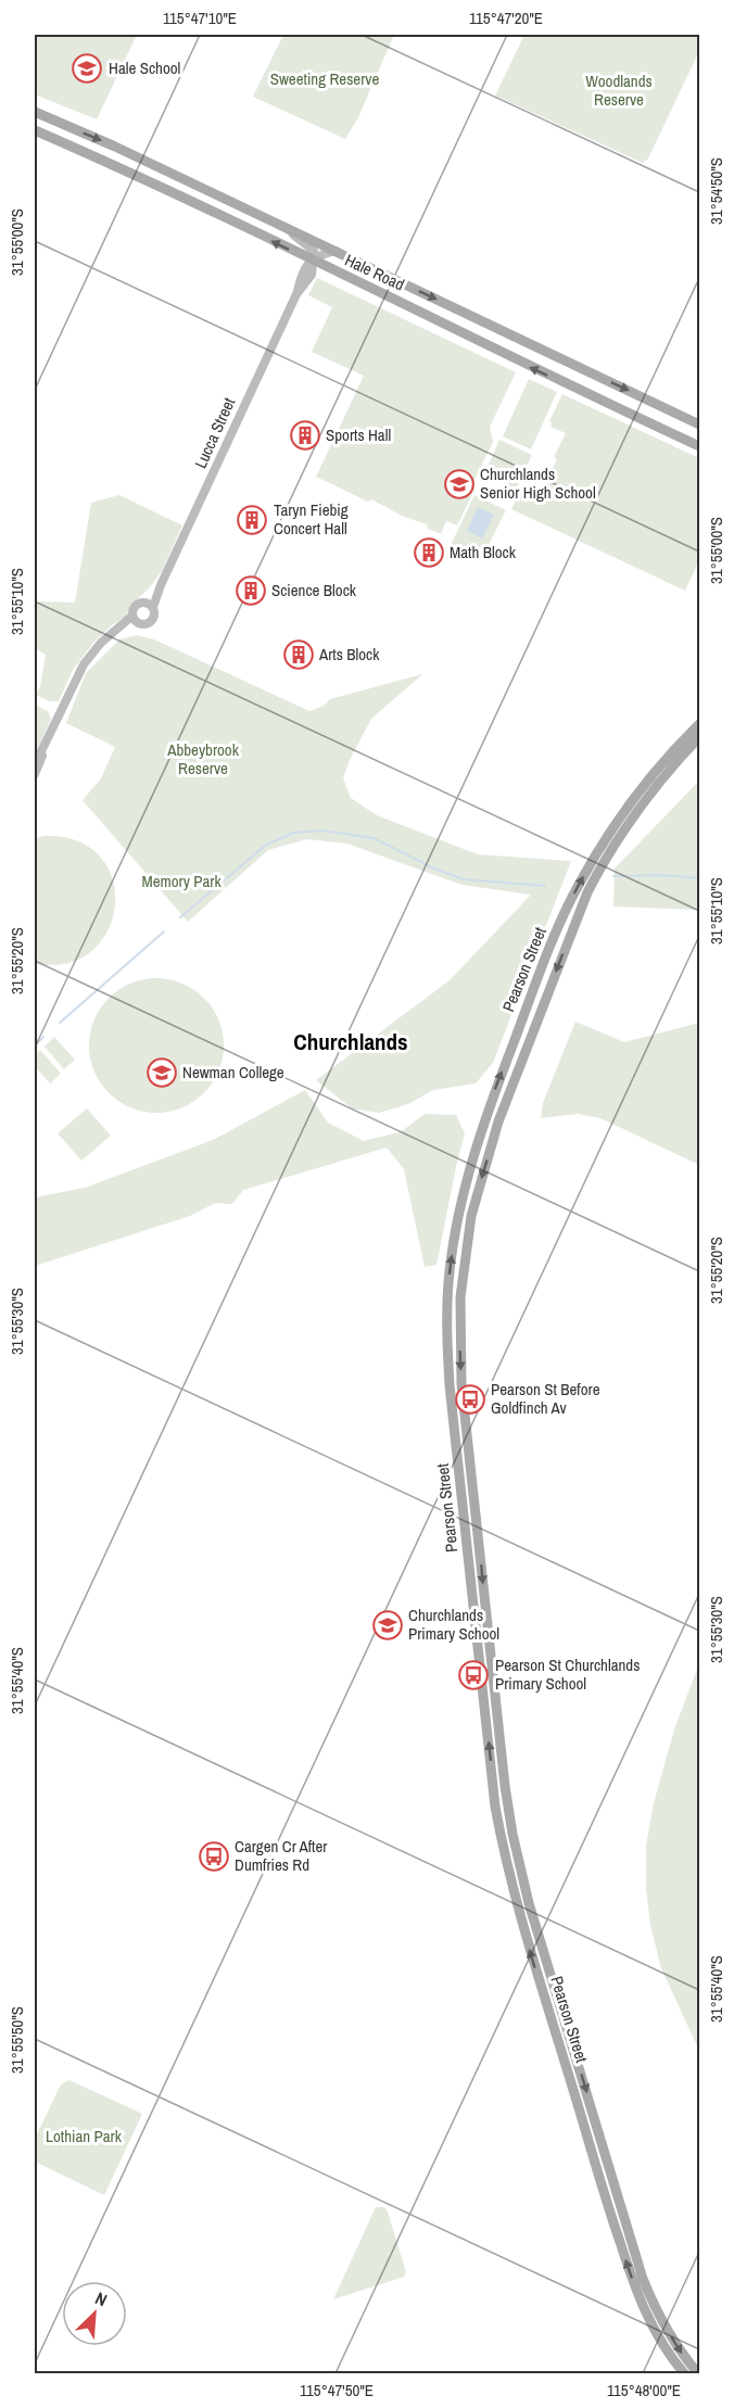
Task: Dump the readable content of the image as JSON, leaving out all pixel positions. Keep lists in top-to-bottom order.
{
  "streets": {
    "main road": ["Hale Road", "Pearson Street"],
    "street": ["Lucca Street"]
  },
  "crossings": [
    ["Hale Road", "Lucca Street"]
  ],
  "districts": ["Churchlands"],
  "parks": [
    "Sweeting Reserve",
    "Woodlands Reserve",
    "Abbeybrook Reserve",
    "Memory Park",
    "Lothian Park"
  ],
  "places": {
    "school or university": [
      "Hale School",
      "Churchlands Senior High School",
      "Newman College",
      "Churchlands Primary School"
    ],
    "building": [
      "Sports Hall",
      "Taryn Fiebig Concert Hall",
      "Math Block",
      "Science Block",
      "Arts Block"
    ],
    "bus stop": ["Pearson St Before Goldfinch Av", "Pearson St Churchlands Primary School", "Cargen Cr After Dumfries Rd"]
  },
  "north": "top right",
  "coordinates": [
    "115°47'10\"E",
    "115°47'20\"E",
    "31°54'50\"S",
    "31°55'00\"S",
    "31°55'10\"S",
    "31°55'20\"S",
    "31°55'30\"S",
    "31°55'40\"S",
    "31°55'50\"S",
    "115°47'50\"E",
    "115°48'00\"E"
  ]
}
